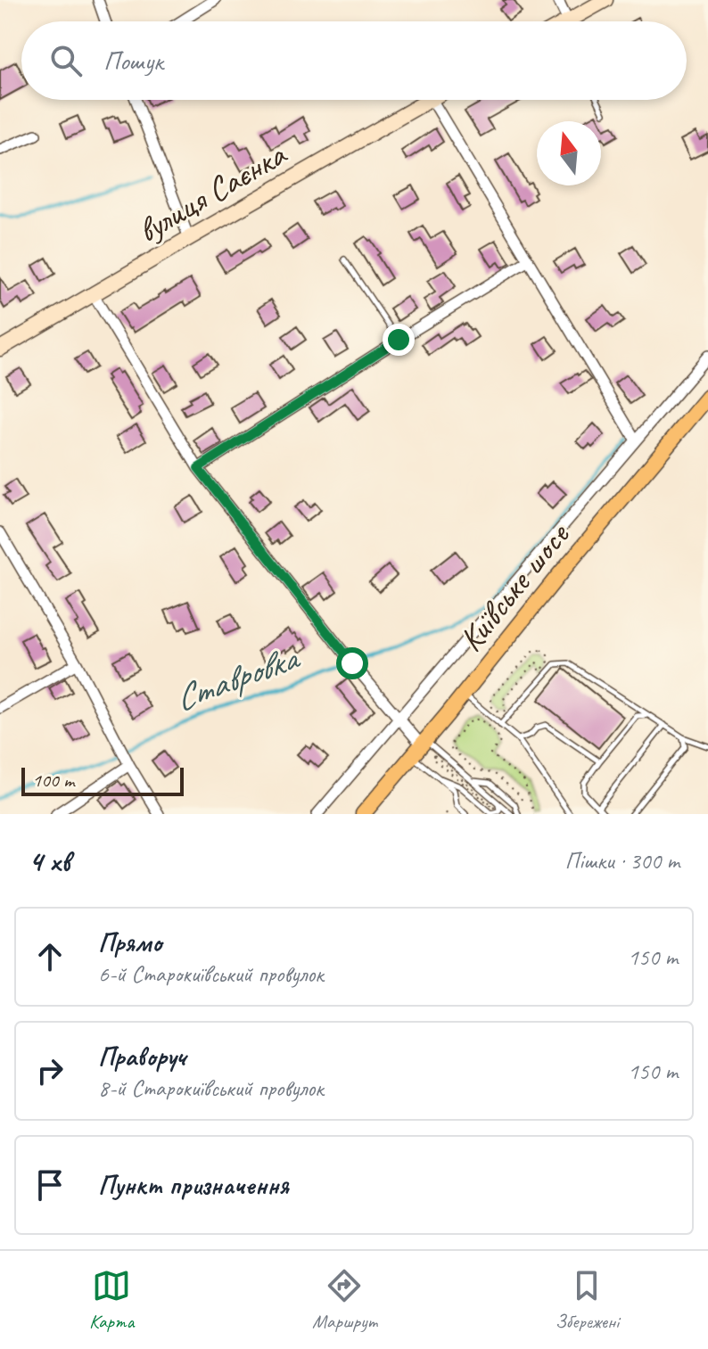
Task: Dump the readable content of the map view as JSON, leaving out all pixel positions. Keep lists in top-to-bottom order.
{
  "streets": {
    "main road": ["Київське шосе"],
    "street": ["вулиця Саєнка"]
  },
  "water": ["Ставровка"],
  "scale_bar": "100 m",
  "north": "top",
  "page": {
    "search": "Пошук",
    "scale": "100 m",
    "heading": ["4 хв", "Пішки · 300 m"],
    "list": [
      ["Прямо", "6-й Старокиївський провулок", "150 m"],
      ["Праворуч", "8-й Старокиївський провулок", "150 m"],
      "Пункт призначення"
    ],
    "nav": ["Карта", "Маршрут", "Збережені"]
  }
}
